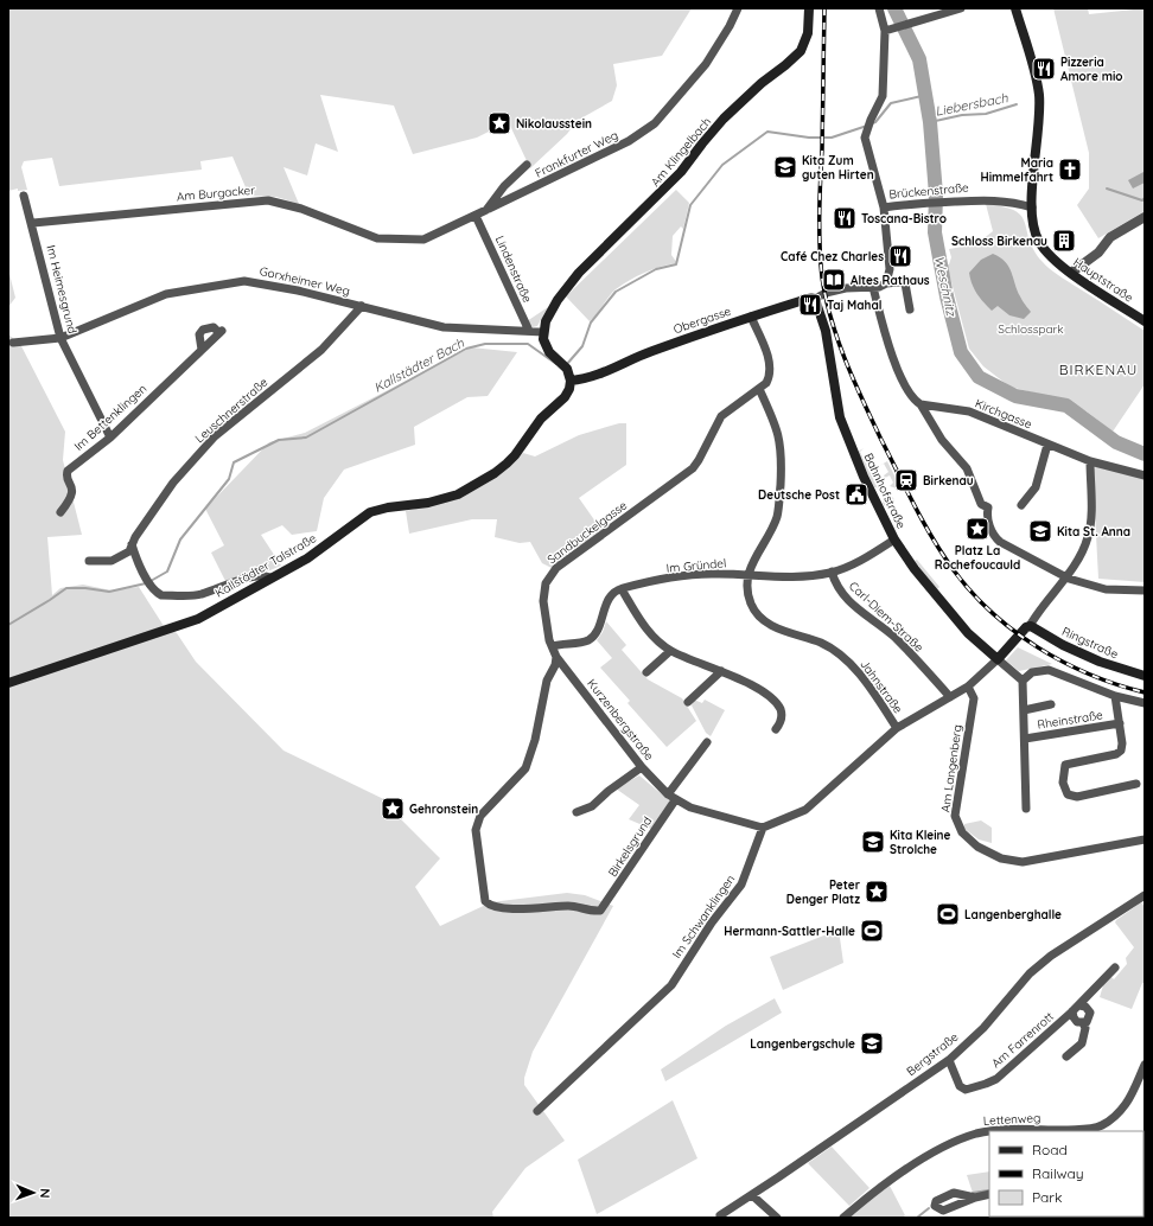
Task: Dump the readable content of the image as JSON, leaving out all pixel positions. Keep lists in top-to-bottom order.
{
  "streets": {
    "main road": [
      "Am Klingelbach",
      "Hauptstraße",
      "Obergasse",
      "Bahnhofstraße",
      "Kallstädter Talstraße",
      "Ringstraße"
    ],
    "street": [
      "Frankfurter Weg",
      "Brückenstraße",
      "Am Burgacker",
      "Lindenstraße",
      "Gorxheimer Weg",
      "Im Heimesgrund",
      "Leuschnerstraße",
      "Kirchgasse",
      "Im Bettenklingen",
      "Sandbuckelgasse",
      "Im Gründel",
      "Carl-Diem-Straße",
      "Jahnstraße",
      "Kurzenbergstraße",
      "Rheinstraße",
      "Am Langenberg",
      "Birkelsgrund",
      "Im Schwanklingen",
      "Am Farrenrott",
      "Bergstraße",
      "Lettenweg"
    ]
  },
  "crossings": [
    ["Am Klingelbach", "Gorxheimer Weg"],
    ["Frankfurter Weg", "Am Burgacker"],
    ["Frankfurter Weg", "Lindenstraße"],
    ["Brückenstraße", "Hauptstraße"],
    ["Am Burgacker", "Lindenstraße"],
    ["Am Burgacker", "Im Heimesgrund"],
    ["Lindenstraße", "Gorxheimer Weg"],
    ["Gorxheimer Weg", "Im Heimesgrund"],
    ["Gorxheimer Weg", "Leuschnerstraße"],
    ["Im Heimesgrund", "Im Bettenklingen"],
    ["Obergasse", "Bahnhofstraße"],
    ["Obergasse", "Sandbuckelgasse"],
    ["Obergasse", "Kallstädter Talstraße"],
    ["Bahnhofstraße", "Im Gründel"],
    ["Sandbuckelgasse", "Jahnstraße"],
    ["Sandbuckelgasse", "Kurzenbergstraße"],
    ["Sandbuckelgasse", "Birkelsgrund"],
    ["Im Gründel", "Carl-Diem-Straße"],
    ["Im Gründel", "Jahnstraße"],
    ["Kurzenbergstraße", "Birkelsgrund"],
    ["Kurzenbergstraße", "Im Schwanklingen"],
    ["Am Farrenrott", "Bergstraße"]
  ],
  "districts": ["BIRKENAU"],
  "water": ["Liebersbach", "Weschnitz", "Kallstädter Bach"],
  "parks": ["Schlosspark"],
  "places": {
    "restaurant": [
      "Pizzeria Amore mio",
      "Toscana-Bistro",
      "Café Chez Charles",
      "Taj Mahal"
    ],
    "place": [
      "Nikolausstein",
      "Platz La Rochefoucauld",
      "Gehronstein",
      "Peter Denger Platz"
    ],
    "school or university": [
      "Kita Zum guten Hirten",
      "Kita St. Anna",
      "Kita Kleine Strolche",
      "Langenbergschule"
    ],
    "church": ["Maria Himmelfahrt"],
    "building": ["Schloss Birkenau"],
    "library": ["Altes Rathaus"],
    "station": ["Birkenau"],
    "public building": ["Deutsche Post"],
    "sports": ["Langenberghalle", "Hermann-Sattler-Halle"]
  },
  "legend": ["Road", "Railway", "Park"],
  "north": "right"
}
